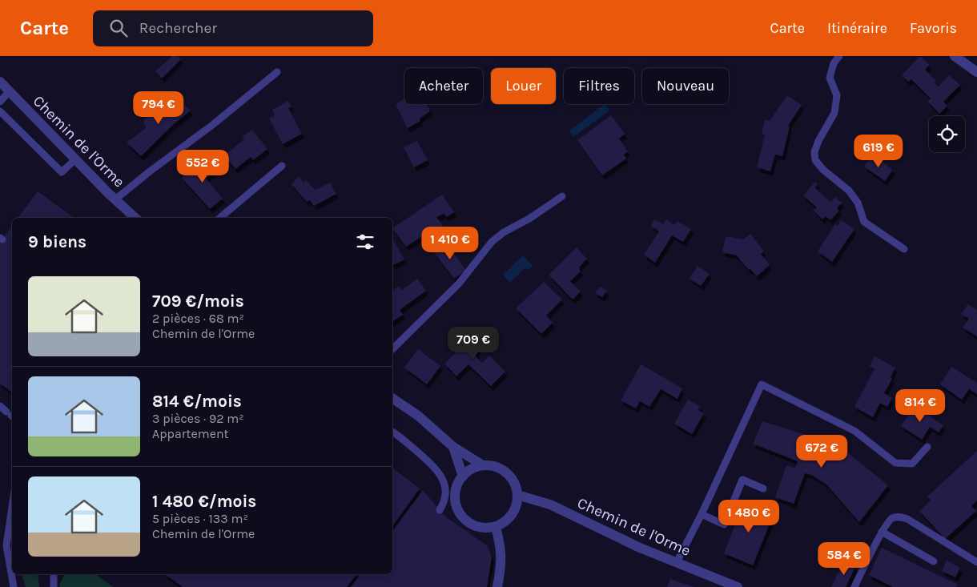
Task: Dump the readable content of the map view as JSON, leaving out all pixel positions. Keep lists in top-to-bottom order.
{
  "streets": {
    "street": ["Chemin de l'Orme"]
  },
  "page": {
    "header": "Carte",
    "search": "Rechercher",
    "nav": ["Carte", "Itinéraire", "Favoris"],
    "chip": [
      "Acheter",
      "Louer",
      "Filtres",
      "Nouveau"
    ],
    "price": [
      "794 €",
      "619 €",
      "552 €",
      "1 410 €",
      "709 €",
      "814 €",
      "672 €",
      "1 480 €",
      "584 €"
    ],
    "heading": "9 biens",
    "list": [
      {
        "name": "709 €/mois",
        "note": "2 pièces · 68 m² · Chemin de l'Orme"
      },
      {
        "name": "814 €/mois",
        "note": "3 pièces · 92 m² · Appartement"
      },
      {
        "name": "1 480 €/mois",
        "note": "5 pièces · 133 m² · Chemin de l'Orme"
      }
    ]
  }
}
